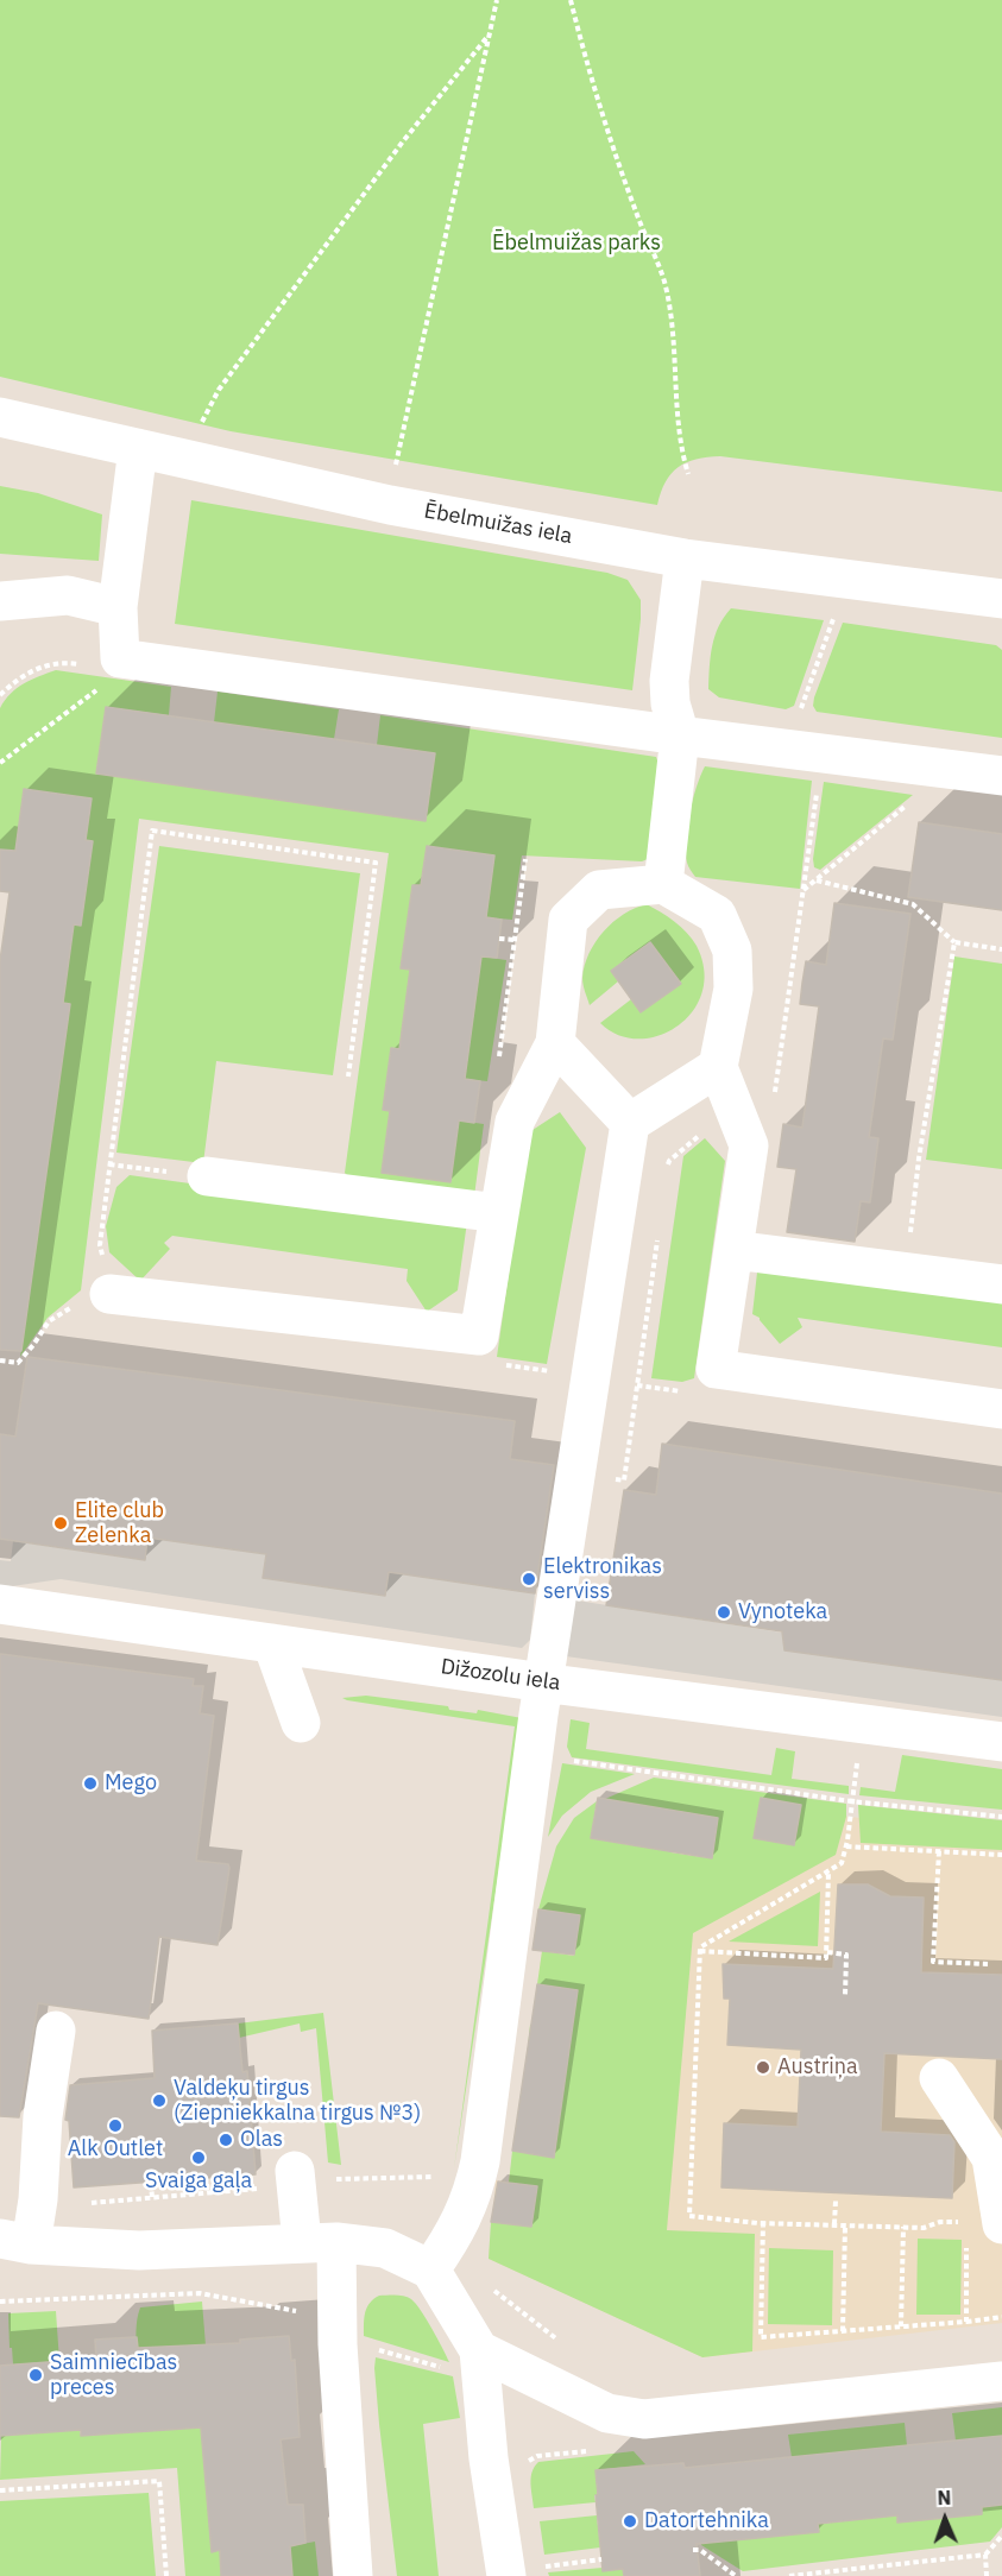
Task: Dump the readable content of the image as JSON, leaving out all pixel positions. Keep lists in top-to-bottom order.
{
  "streets": {
    "street": ["Ēbelmuižas iela", "Dižozolu iela"]
  },
  "parks": ["Ēbelmuižas parks"],
  "places": [
    "Elite club Zelenka",
    "Elektronikas serviss",
    "Vynoteka",
    "Mego",
    "Austriņa",
    "Valdeķu tirgus (Ziepniekkalna tirgus №3)",
    "Alk Outlet",
    "Olas",
    "Svaiga gaļa",
    "Saimniecības preces",
    "Datortehnika"
  ],
  "north": "top"
}
